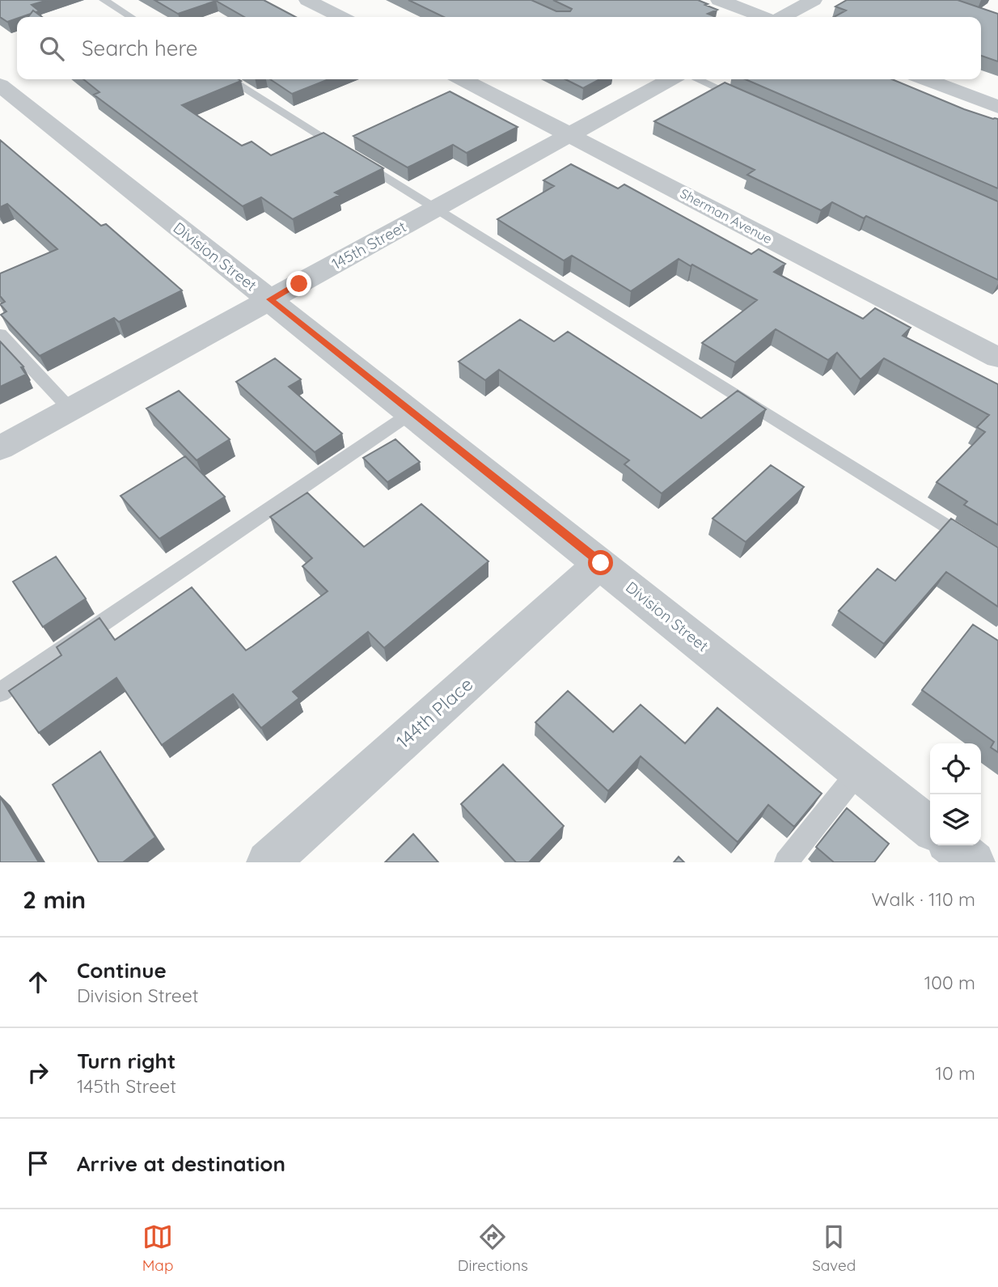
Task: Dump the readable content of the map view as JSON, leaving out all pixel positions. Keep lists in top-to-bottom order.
{
  "streets": {
    "street": [
      "Sherman Avenue",
      "145th Street",
      "Division Street",
      "144th Place"
    ]
  },
  "crossings": [
    ["Sherman Avenue", "145th Street"],
    ["145th Street", "Division Street"],
    ["Division Street", "144th Place"]
  ],
  "page": {
    "search": "Search here",
    "heading": ["2 min", "Walk · 110 m"],
    "list": [
      ["Continue", "Division Street", "100 m"],
      ["Turn right", "145th Street", "10 m"],
      "Arrive at destination"
    ],
    "nav": ["Map", "Directions", "Saved"]
  }
}
